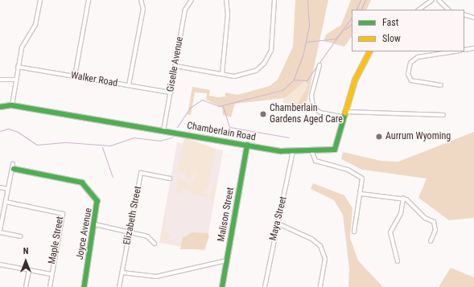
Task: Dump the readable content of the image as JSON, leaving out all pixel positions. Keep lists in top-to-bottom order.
{
  "streets": {
    "street": [
      "Giselle Avenue",
      "Walker Road",
      "Chamberlain Road",
      "Malison Street",
      "Elizabeth Street",
      "Maya Street",
      "Joyce Avenue",
      "Maple Street"
    ]
  },
  "crossings": [
    ["Giselle Avenue", "Walker Road"],
    ["Giselle Avenue", "Chamberlain Road"],
    ["Chamberlain Road", "Malison Street"],
    ["Chamberlain Road", "Maya Street"]
  ],
  "places": ["Chamberlain Gardens Aged Care", "Aurrum Wyoming"],
  "legend": ["Fast", "Slow"],
  "north": "top"
}
